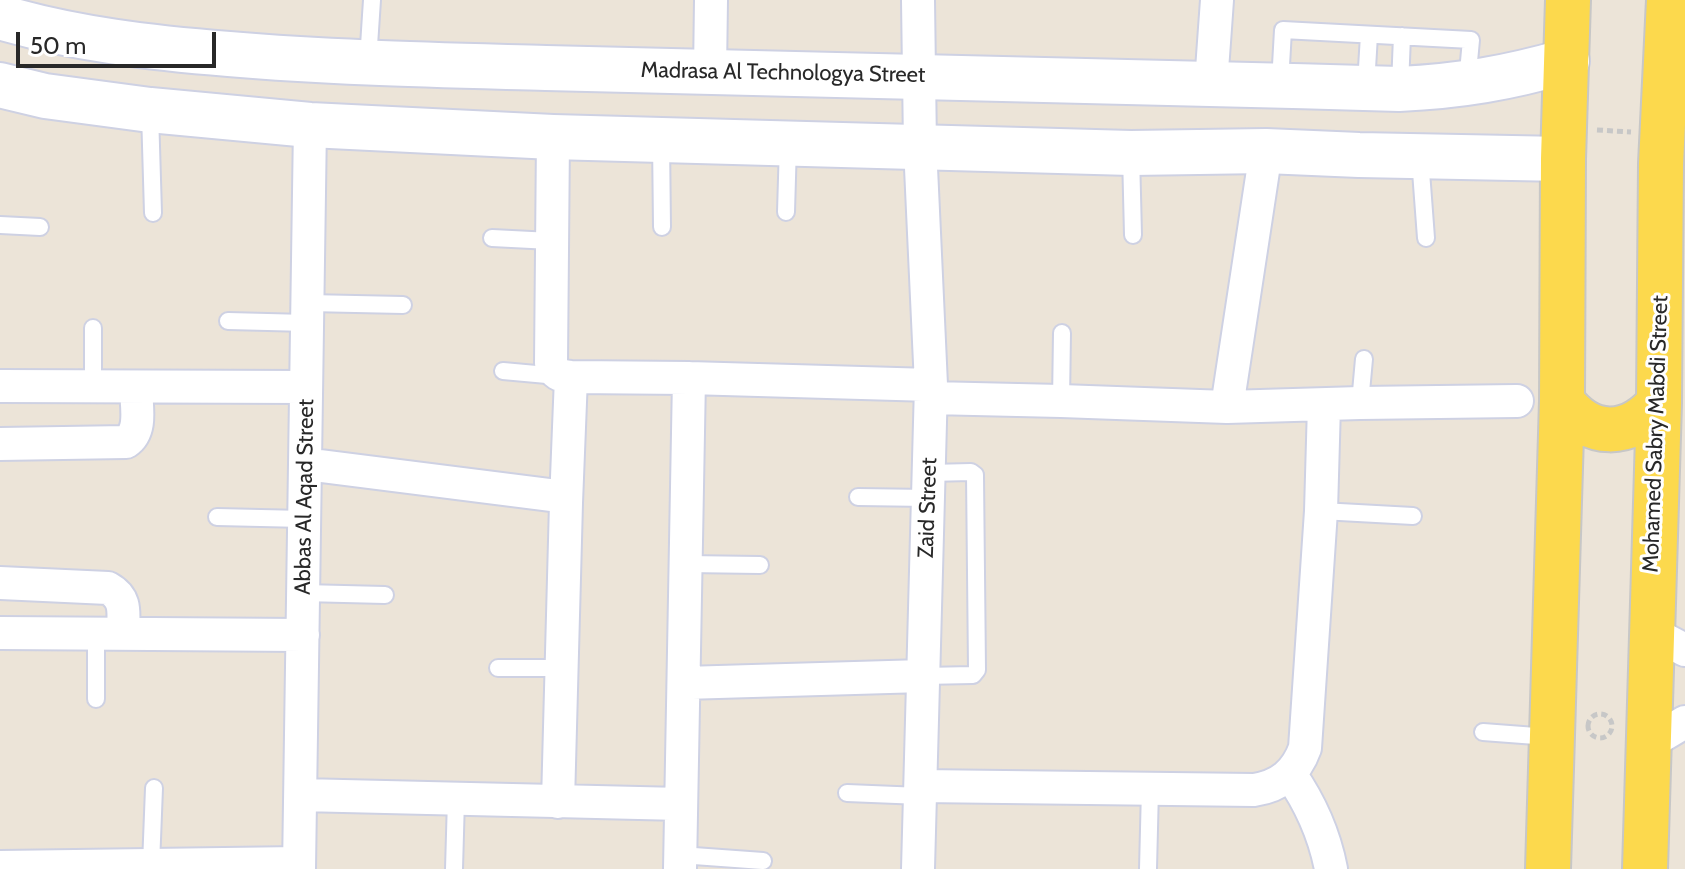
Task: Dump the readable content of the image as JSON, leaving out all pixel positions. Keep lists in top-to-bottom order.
{
  "streets": {
    "main road": ["Mohamed Sabry Mabdi Street"],
    "street": ["Madrasa Al Technologya Street", "Abbas Al Aqad Street", "Zaid Street"]
  },
  "crossings": [
    ["Madrasa Al Technologya Street", "Zaid Street"]
  ],
  "scale_bar": "50 m"
}
